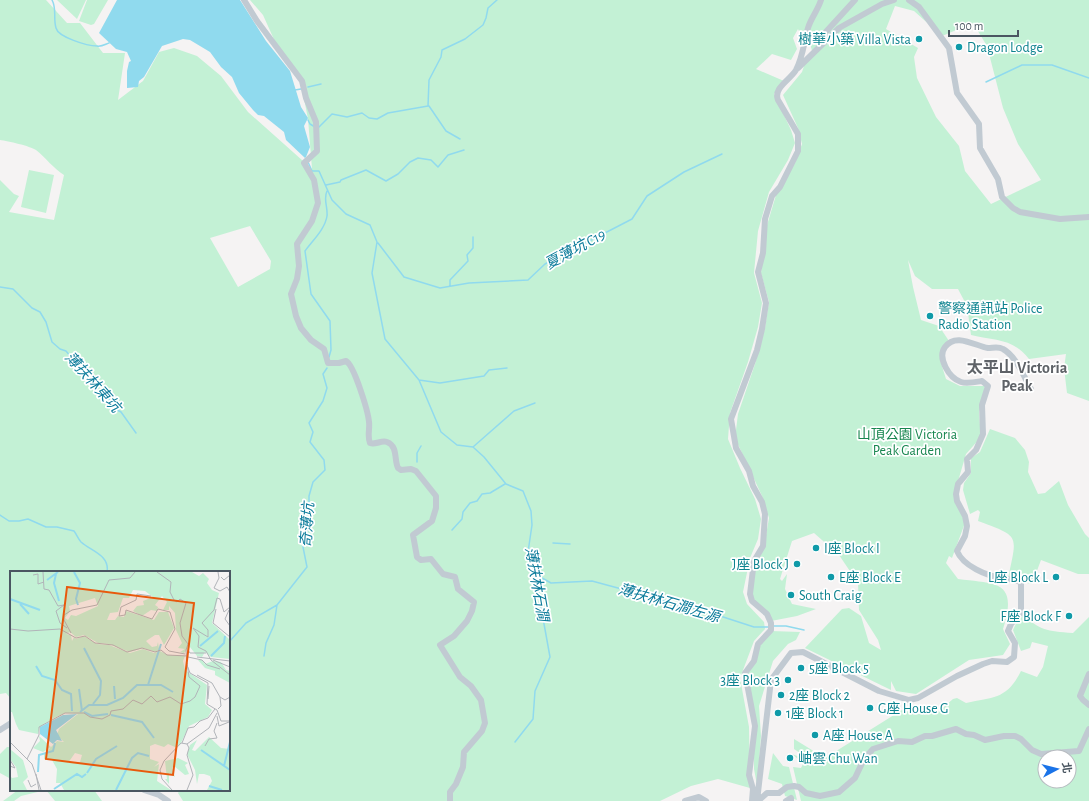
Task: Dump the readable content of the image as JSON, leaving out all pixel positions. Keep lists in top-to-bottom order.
{
  "districts": ["太平山 Victoria Peak"],
  "water": [
    "夏薄坑 C19",
    "薄扶林東坑",
    "奇薄坑",
    "薄扶林石澗",
    "薄扶林石澗左源"
  ],
  "parks": ["山頂公園 Victoria Peak Garden"],
  "places": [
    "樹華小築 Villa Vista",
    "Dragon Lodge",
    "警察通訊站 Police Radio Station",
    "I座 Block I",
    "J座 Block J",
    "E座 Block E",
    "L座 Block L",
    "South Craig",
    "F座 Block F",
    "5座 Block 5",
    "3座 Block 3",
    "2座 Block 2",
    "G座 House G",
    "1座 Block 1",
    "A座 House A",
    "岫雲 Chu Wan"
  ],
  "scale_bar": "100 m",
  "north": "right"
}
